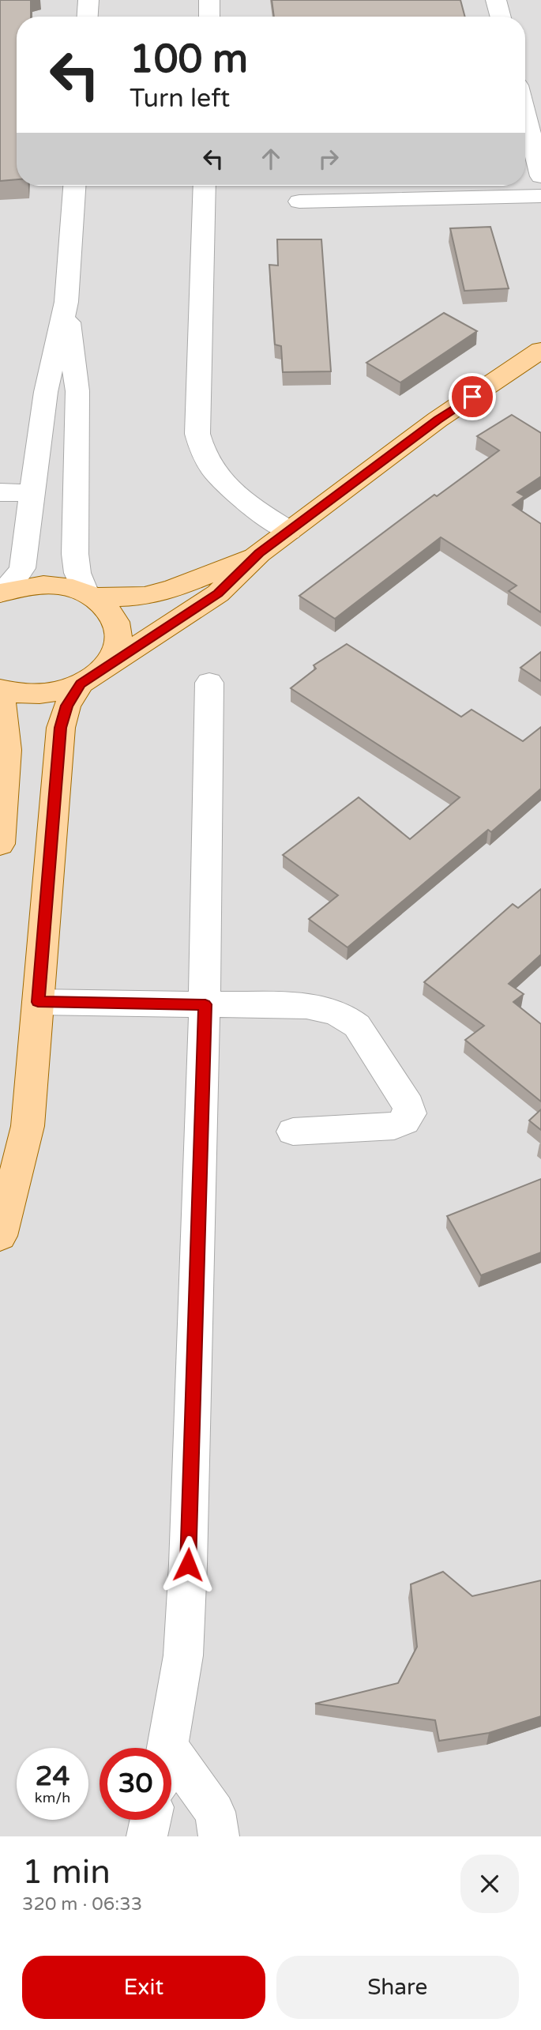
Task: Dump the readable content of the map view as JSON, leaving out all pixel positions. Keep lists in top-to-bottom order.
{
  "page": {
    "turn": ["100 m", "Turn left"],
    "speed": "24 km/h",
    "limit": "30",
    "heading": ["1 min", "320 m · 06:33"],
    "buttons": ["Exit", "Share"]
  }
}
